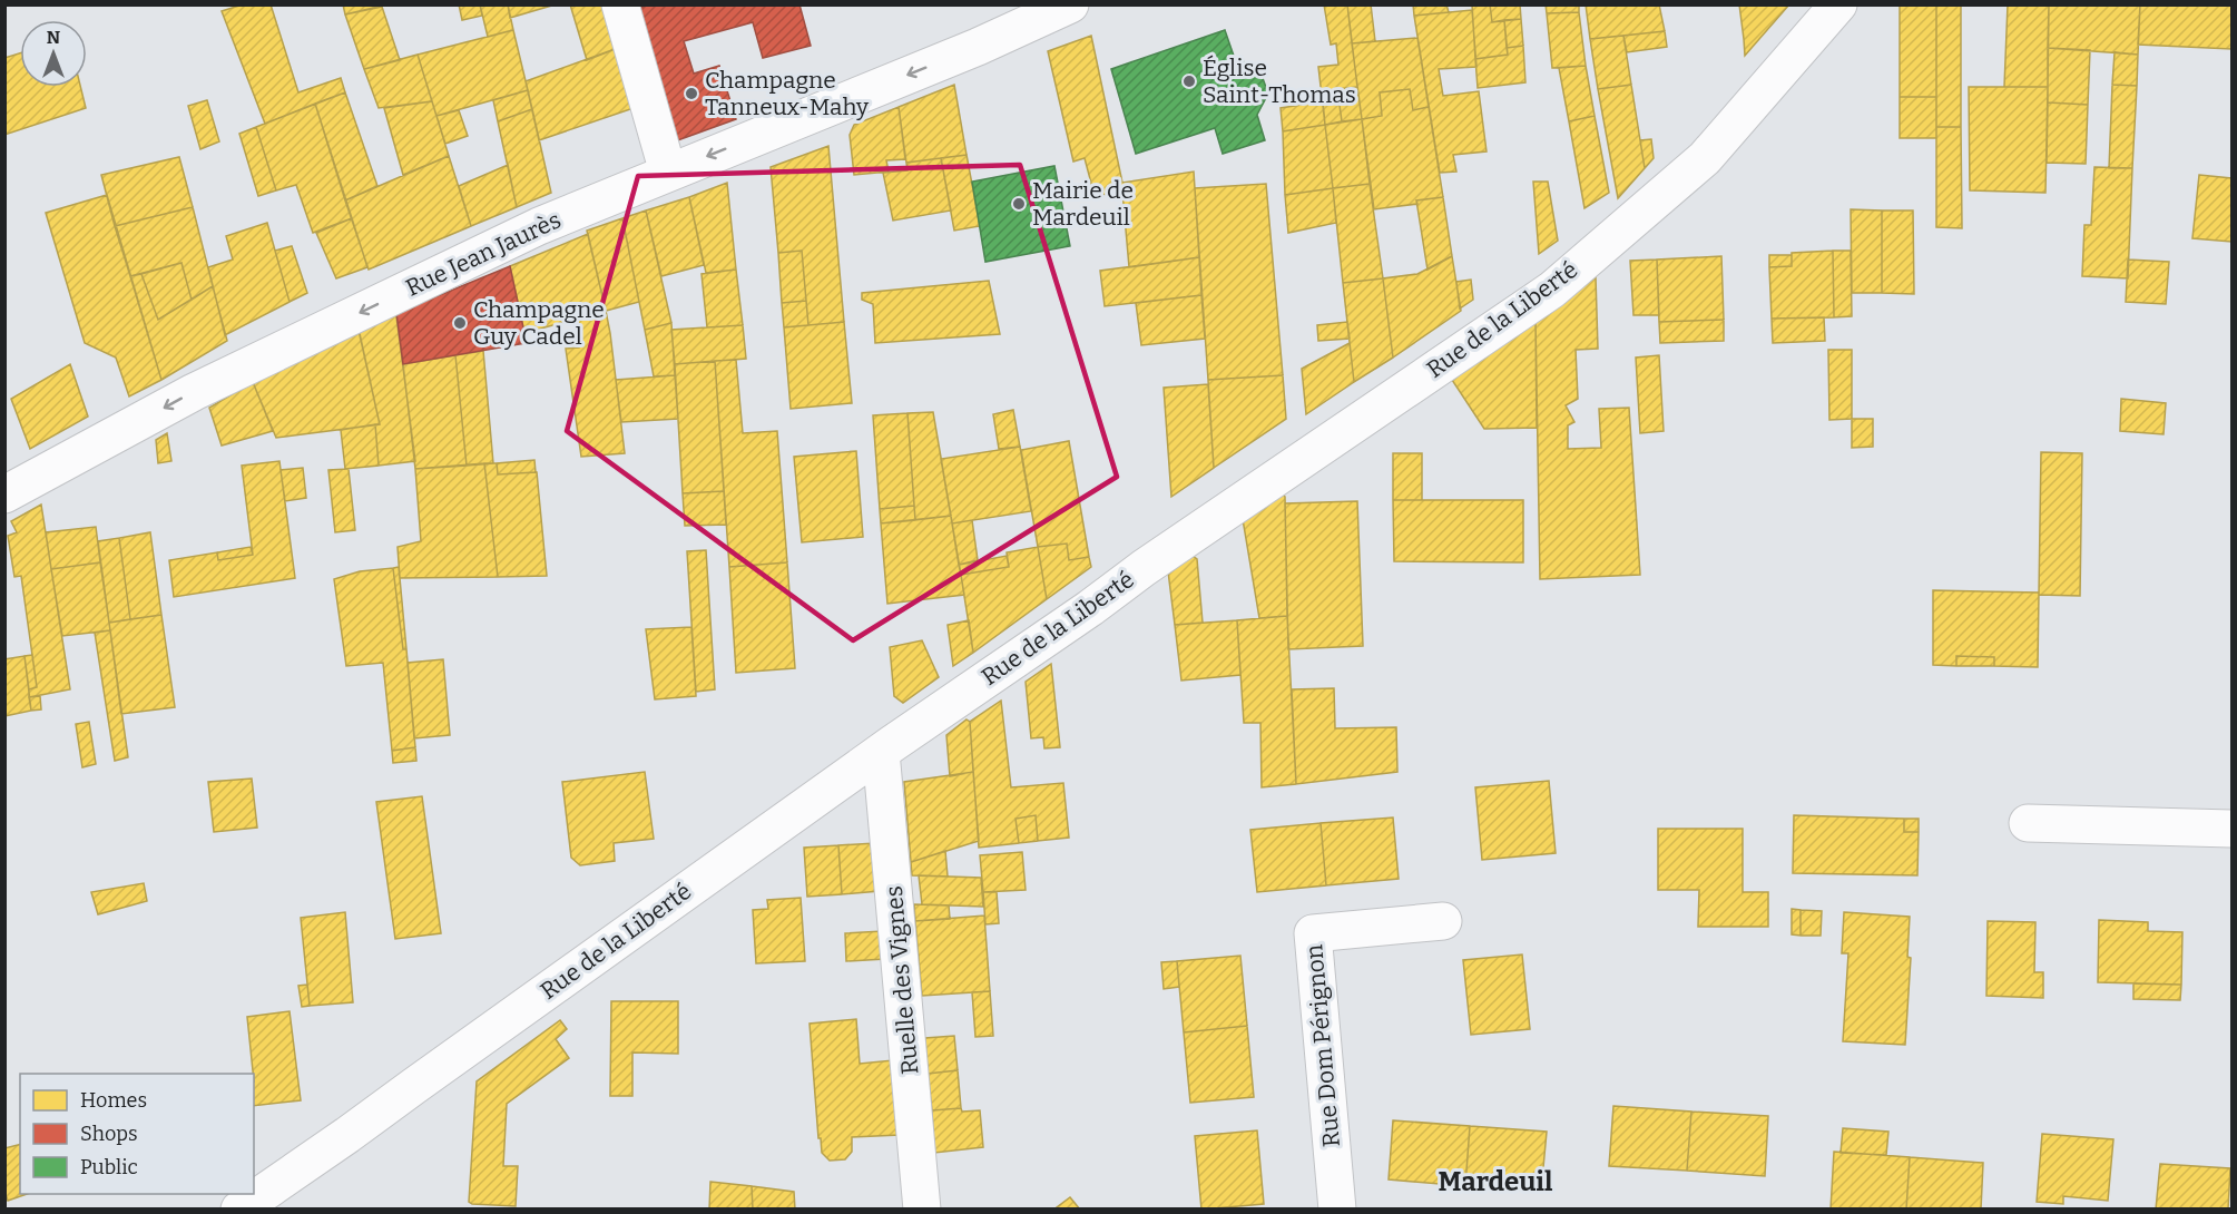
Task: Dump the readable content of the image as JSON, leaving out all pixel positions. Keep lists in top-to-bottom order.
{
  "streets": {
    "street": [
      "Rue Jean Jaurès",
      "Rue de la Liberté",
      "Ruelle des Vignes",
      "Rue Dom Pérignon"
    ]
  },
  "crossings": [
    ["Rue de la Liberté", "Ruelle des Vignes"]
  ],
  "one_way": ["Rue Jean Jaurès"],
  "districts": ["Mardeuil"],
  "places": [
    "Église Saint-Thomas",
    "Champagne Tanneux-Mahy",
    "Mairie de Mardeuil",
    "Champagne Guy Cadel"
  ],
  "legend": ["Homes", "Shops", "Public"],
  "north": "top"
}
